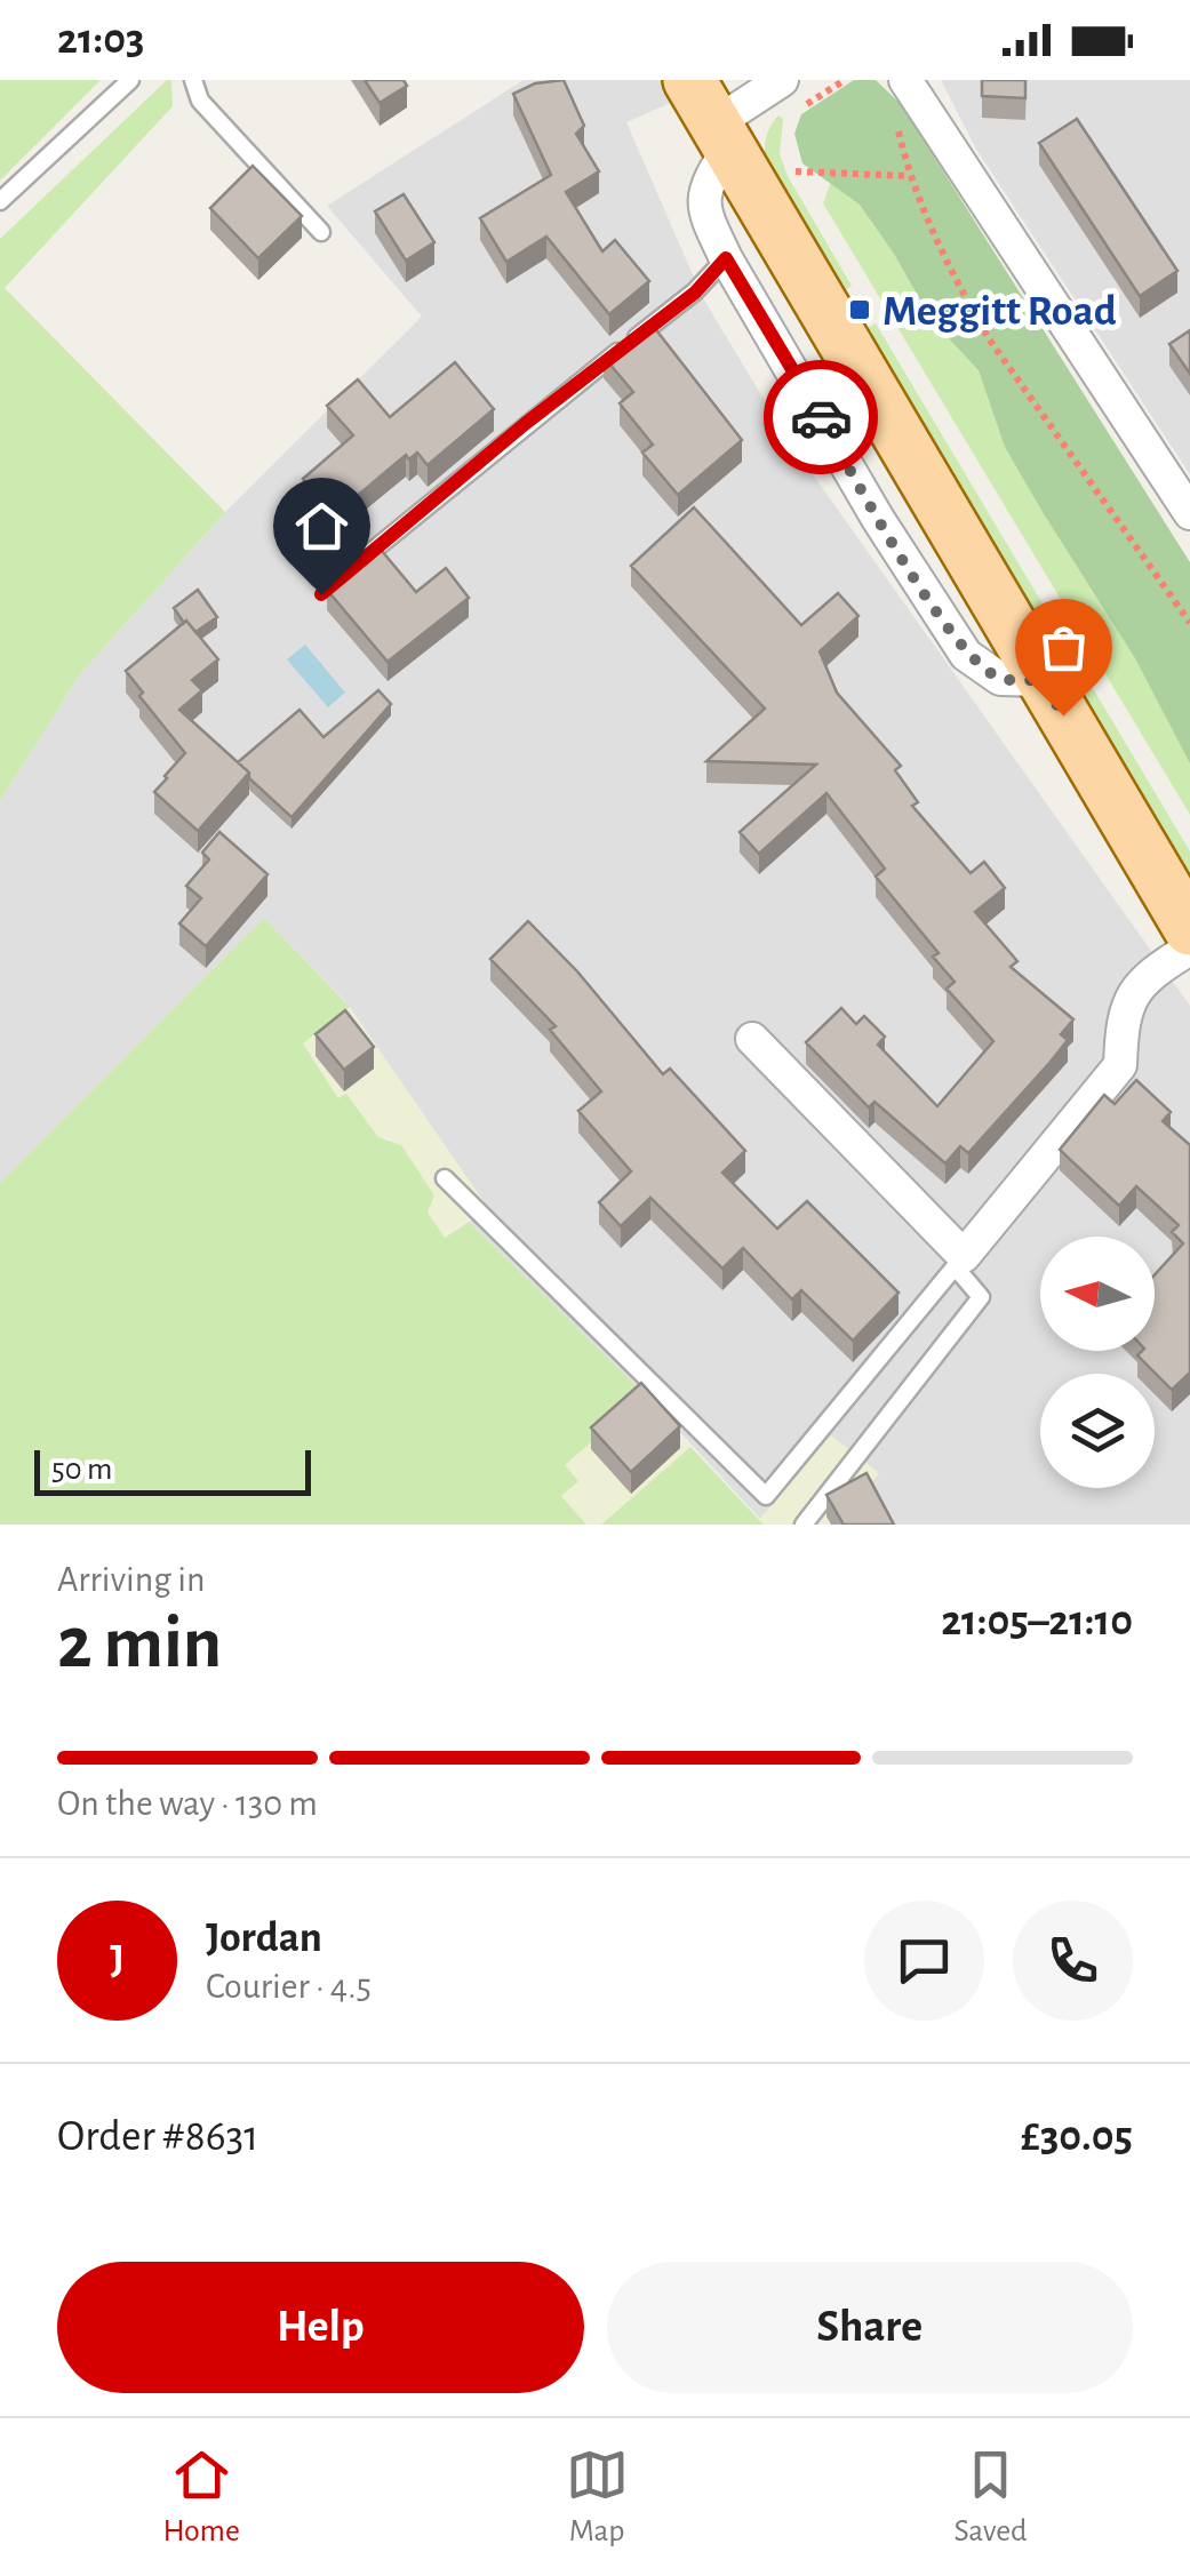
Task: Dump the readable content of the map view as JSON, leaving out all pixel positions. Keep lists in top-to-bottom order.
{
  "places": {
    "transit": ["Meggitt Road"]
  },
  "scale_bar": "50 m",
  "north": "left",
  "page": {
    "status": "21:03",
    "scale": "50 m",
    "heading": ["2 min", "Arriving in", "21:05–21:10"],
    "panel": [
      "Jordan",
      "Courier · 4.5",
      "Order #8631",
      "£30.05"
    ],
    "bar": "On the way · 130 m",
    "round": "J",
    "buttons": ["Help", "Share"],
    "tabs": ["Home", "Map", "Saved"]
  }
}
